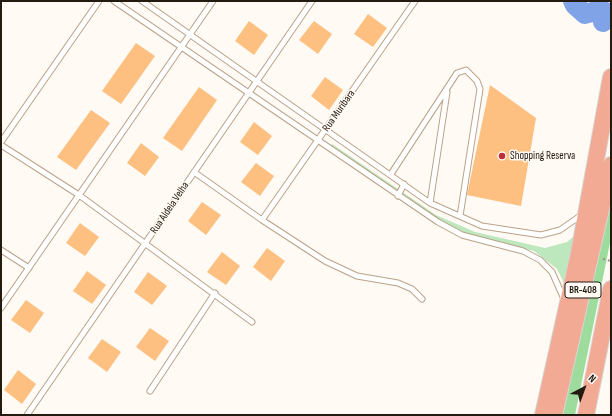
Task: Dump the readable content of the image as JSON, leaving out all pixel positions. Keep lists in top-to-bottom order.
{
  "streets": {
    "highway": ["BR-408"],
    "lane": ["Rua Muribara", "Rua Aldeia Velha"]
  },
  "places": ["Shopping Reserva"],
  "north": "top right"
}
